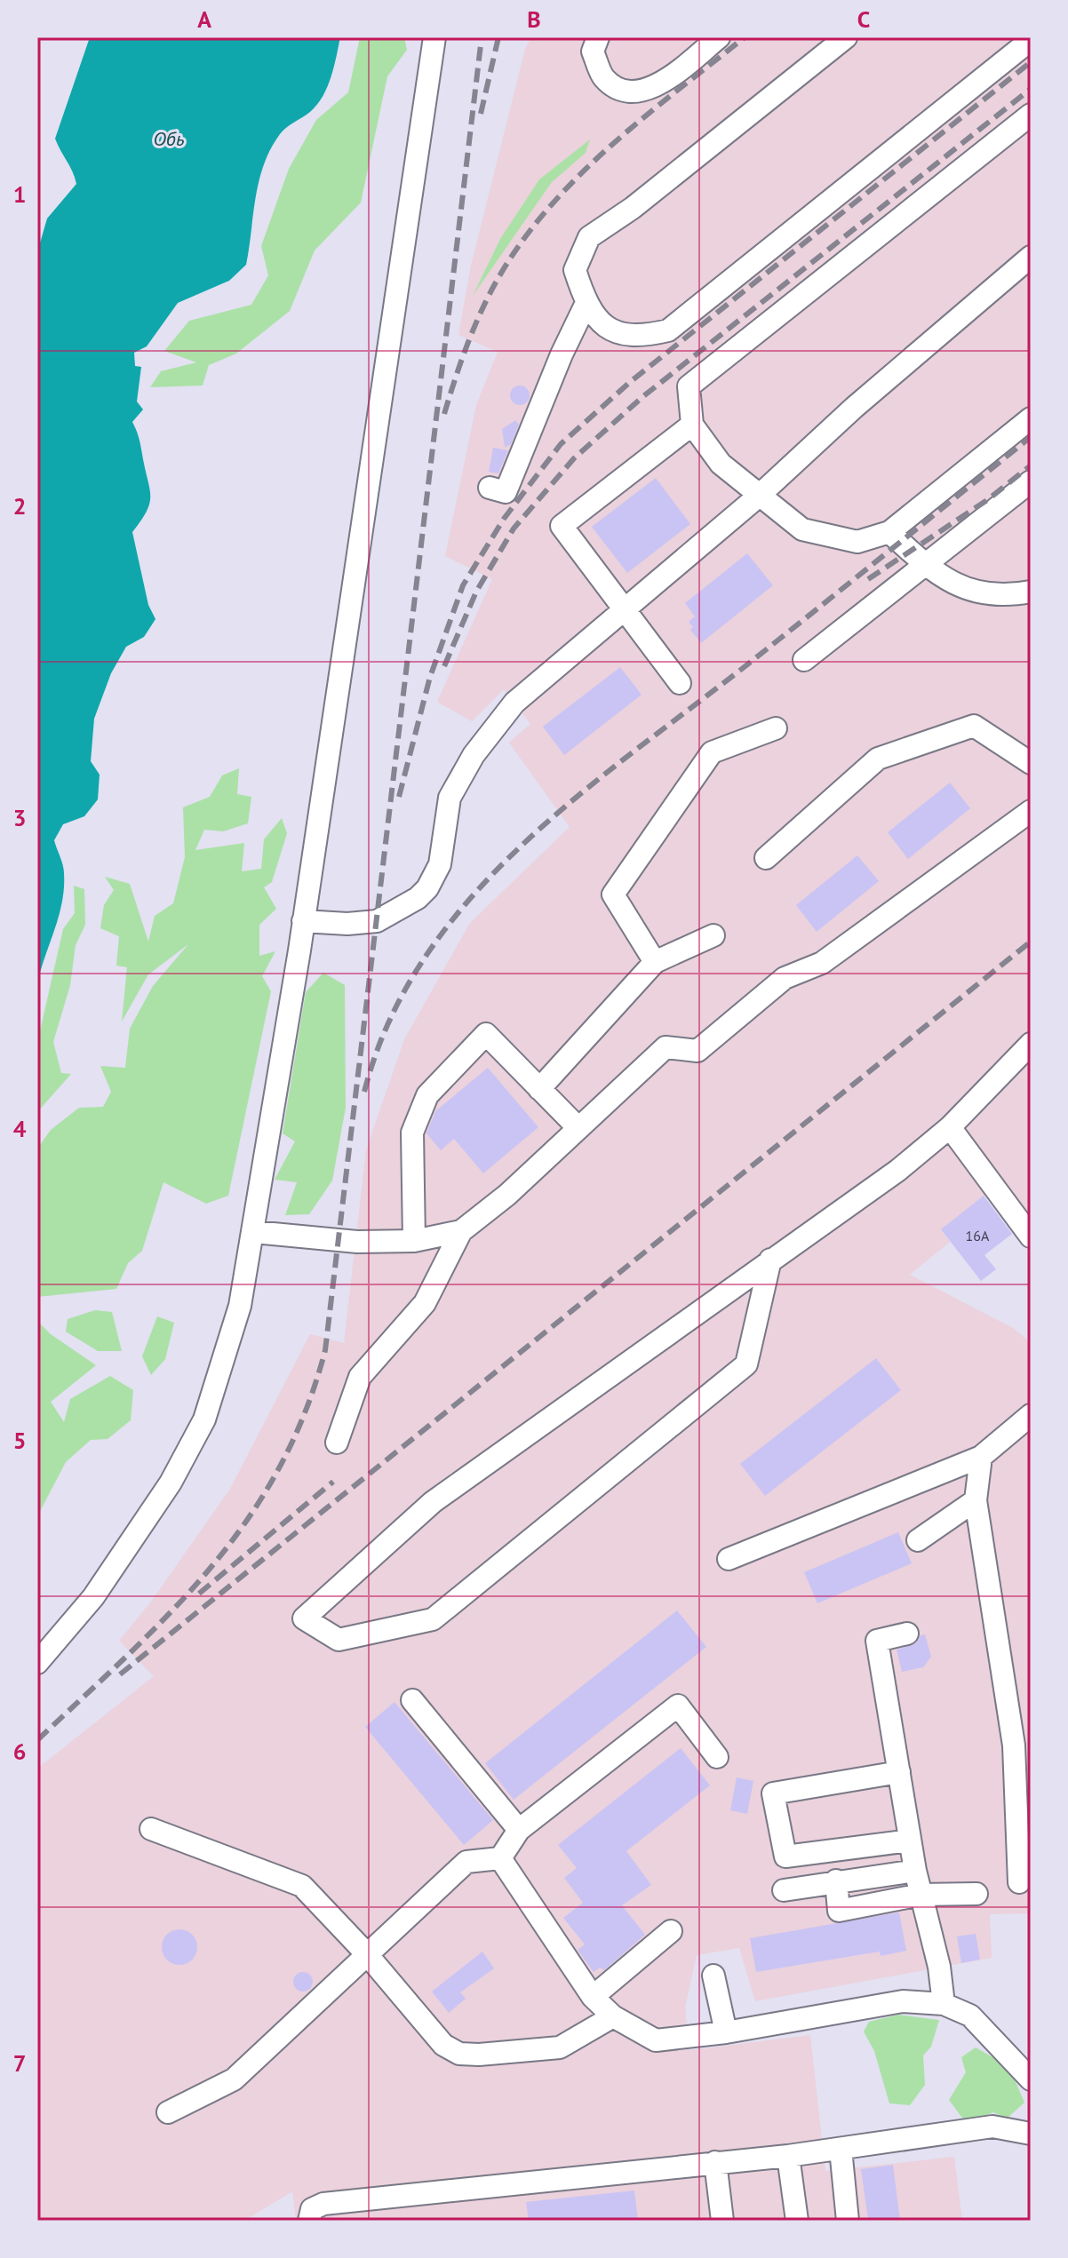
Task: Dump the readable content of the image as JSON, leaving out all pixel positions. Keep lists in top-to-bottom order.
{
  "water": ["Обь"],
  "house_numbers": ["16А"],
  "grid": {
    "columns": ["A", "B", "C"],
    "rows": [
      "1",
      "2",
      "3",
      "4",
      "5",
      "6",
      "7"
    ]
  }
}
